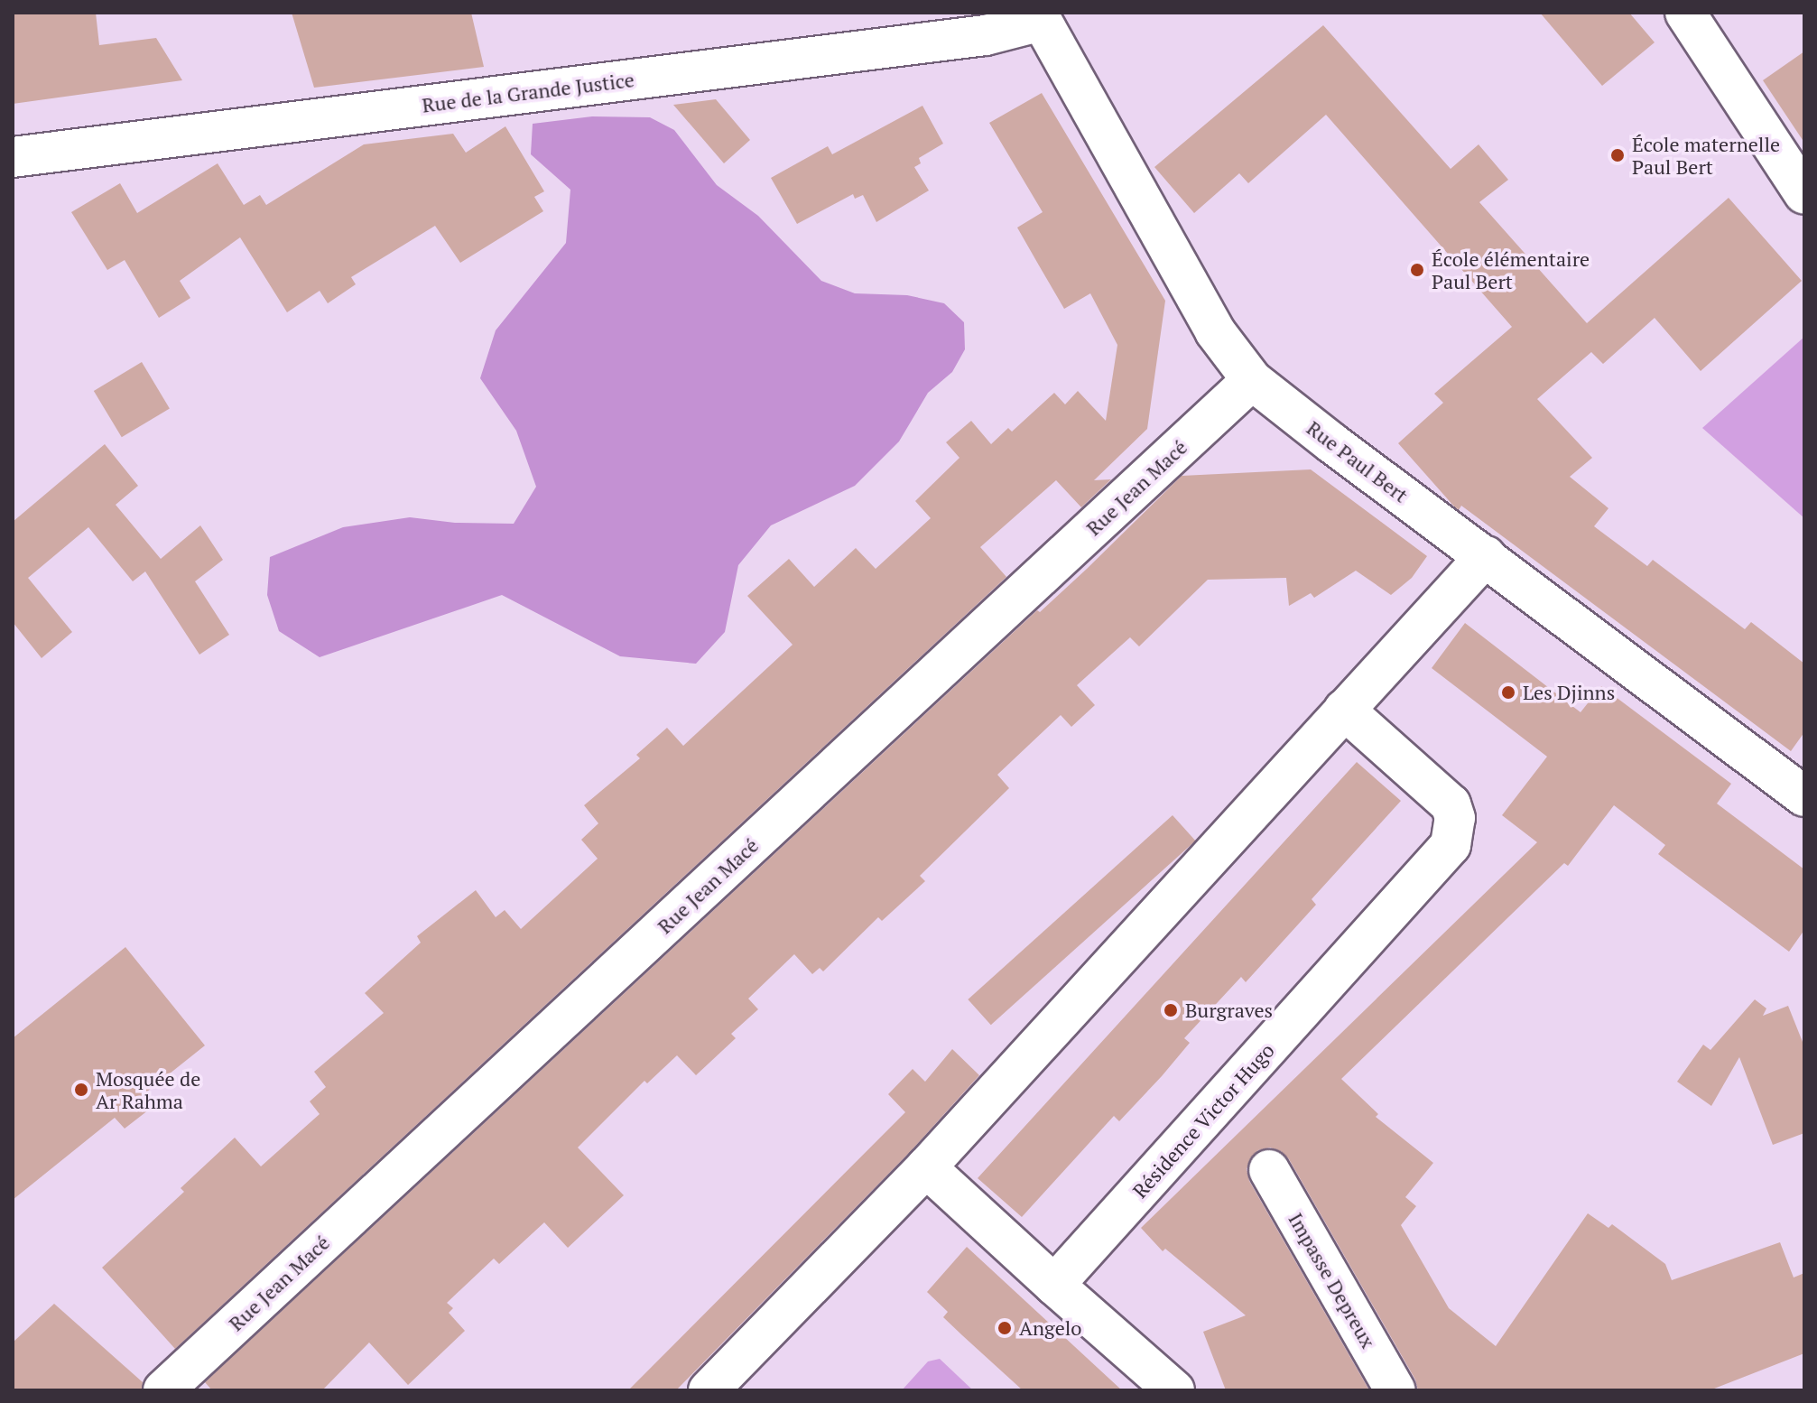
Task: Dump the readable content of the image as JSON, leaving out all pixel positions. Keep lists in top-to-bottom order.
{
  "streets": {
    "street": [
      "Rue de la Grande Justice",
      "Rue Paul Bert",
      "Rue Jean Macé",
      "Résidence Victor Hugo",
      "Impasse Depreux"
    ]
  },
  "crossings": [
    ["Rue de la Grande Justice", "Rue Paul Bert"],
    ["Rue Paul Bert", "Rue Jean Macé"]
  ],
  "places": [
    "École maternelle Paul Bert",
    "École élémentaire Paul Bert",
    "Les Djinns",
    "Burgraves",
    "Mosquée de Ar Rahma",
    "Angelo"
  ]
}
